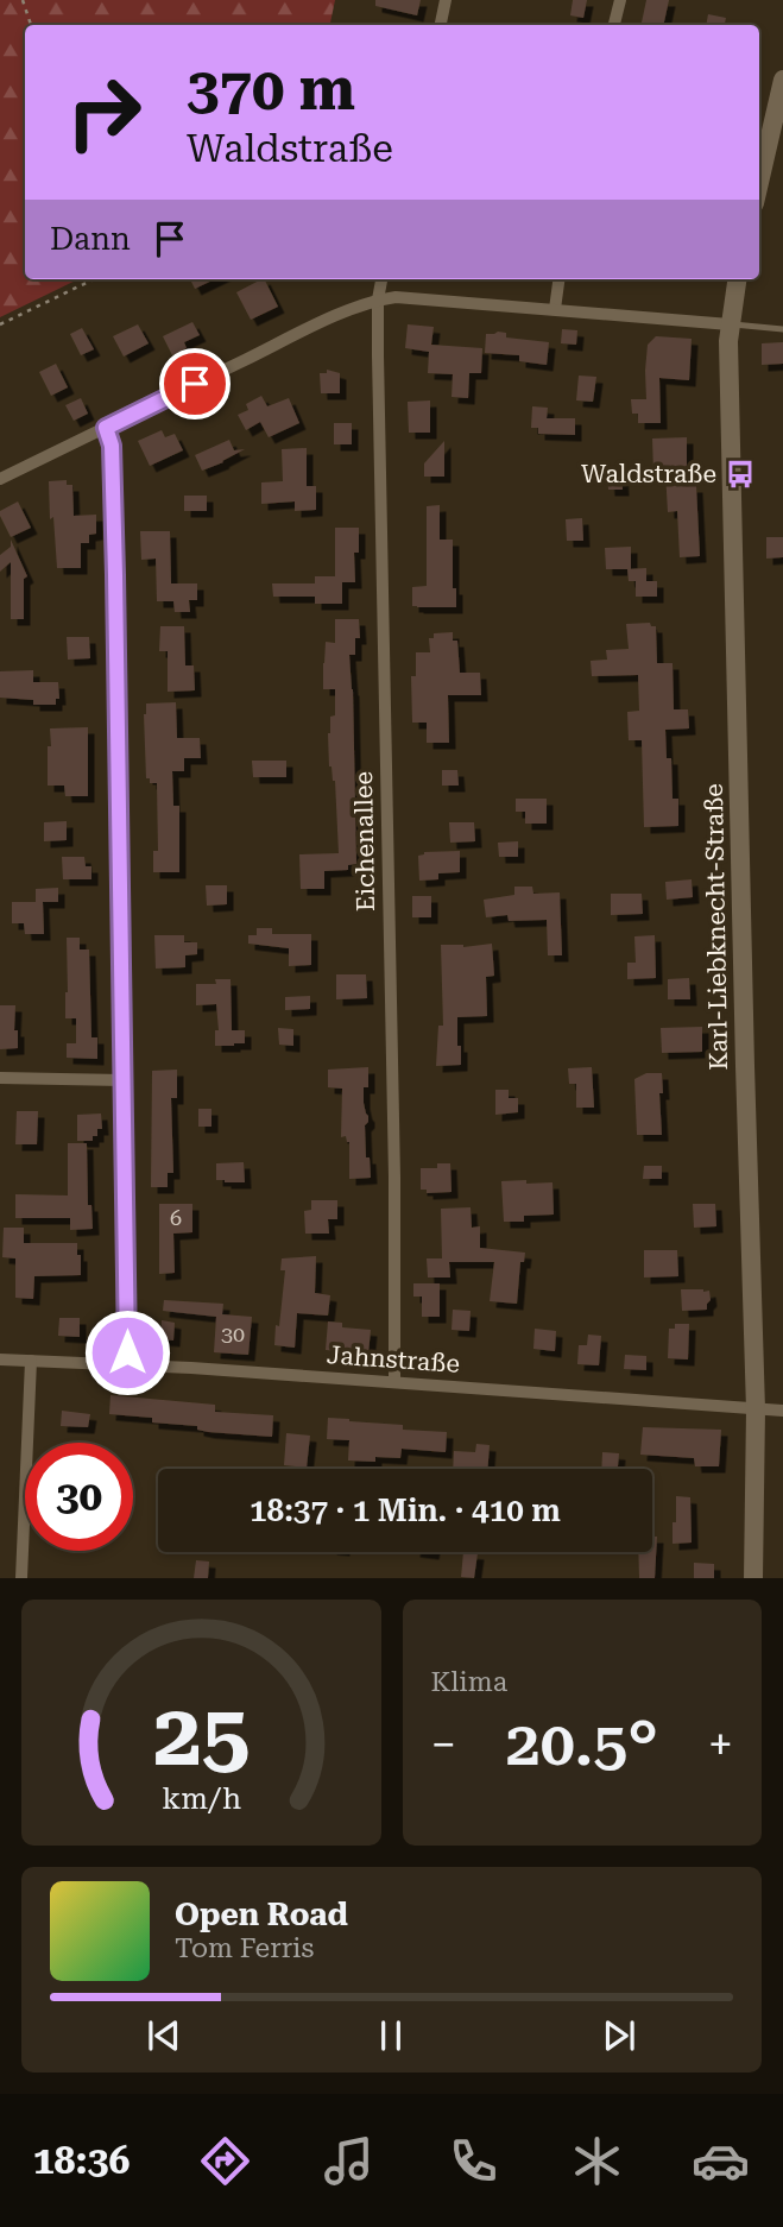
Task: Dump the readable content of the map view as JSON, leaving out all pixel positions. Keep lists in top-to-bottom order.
{
  "streets": {
    "street": ["Eichenallee", "Karl-Liebknecht-Straße", "Jahnstraße"]
  },
  "crossings": [
    ["Eichenallee", "Jahnstraße"],
    ["Karl-Liebknecht-Straße", "Jahnstraße"]
  ],
  "places": {
    "bus stop": ["Waldstraße"]
  },
  "house_numbers": ["6", "30"],
  "page": {
    "turn": ["370 m", "Waldstraße"],
    "then": "Dann",
    "limit": "30",
    "trip": "18:37 · 1 Min. · 410 m",
    "tile": "Klima",
    "heat": ["−", "20.5°", "+"],
    "song": ["Open Road", "Tom Ferris"],
    "tabs": "18:36",
    "gauge": ["25", "km/h"]
  }
}
